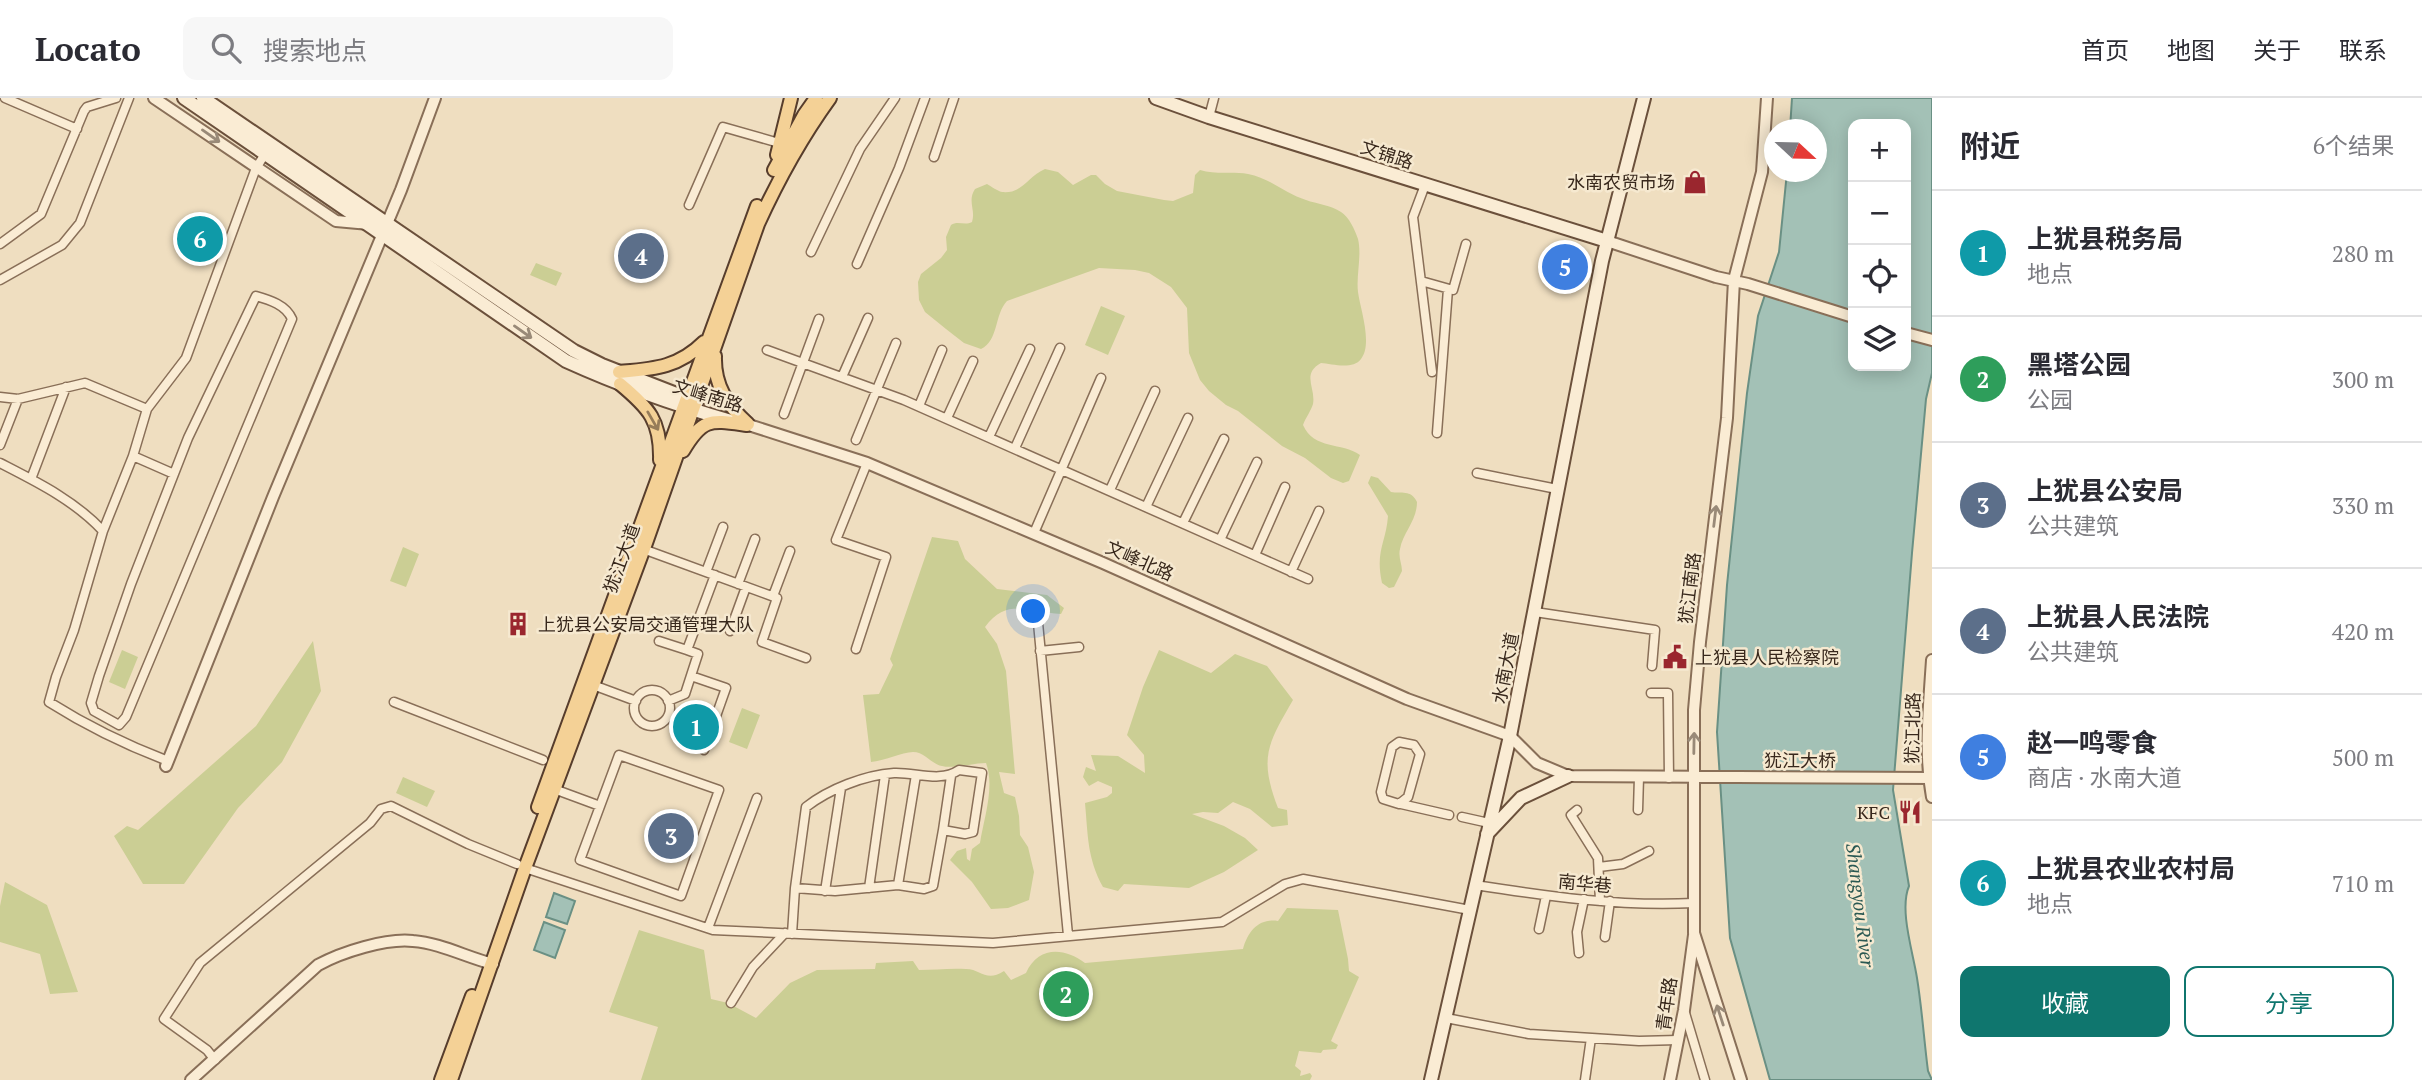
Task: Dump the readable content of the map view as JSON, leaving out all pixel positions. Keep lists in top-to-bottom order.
{
  "streets": {
    "main road": [
      "文锦路",
      "文峰南路",
      "犹江大道",
      "水南大道"
    ],
    "street": [
      "文峰北路",
      "犹江南路",
      "犹江北路",
      "犹江大桥",
      "南华巷",
      "青年路"
    ]
  },
  "crossings": [
    ["文锦路", "水南大道"],
    ["文峰南路", "犹江大道"],
    ["文峰南路", "文峰北路"],
    ["文峰北路", "水南大道"],
    ["犹江南路", "犹江大桥"],
    ["犹江南路", "南华巷"],
    ["犹江南路", "青年路"],
    ["水南大道", "南华巷"],
    ["犹江北路", "犹江大桥"]
  ],
  "one_way": ["犹江南路"],
  "water": ["Shangyou River"],
  "places": {
    "shop": ["水南农贸市场"],
    "building": ["上犹县公安局交通管理大队"],
    "public building": ["上犹县人民检察院"],
    "restaurant": ["KFC"]
  },
  "north": "right",
  "page": {
    "header": "Locato",
    "search": "搜索地点",
    "nav": [
      "首页",
      "地图",
      "关于",
      "联系"
    ],
    "heading": ["附近", "6个结果"],
    "map_buttons": ["+", "−"],
    "list": [
      {
        "mark": "1",
        "name": "上犹县税务局",
        "note": "地点",
        "value": "280 m"
      },
      {
        "mark": "2",
        "name": "黑塔公园",
        "note": "公园",
        "value": "300 m"
      },
      {
        "mark": "3",
        "name": "上犹县公安局",
        "note": "公共建筑",
        "value": "330 m"
      },
      {
        "mark": "4",
        "name": "上犹县人民法院",
        "note": "公共建筑",
        "value": "420 m"
      },
      {
        "mark": "5",
        "name": "赵一鸣零食",
        "note": "商店 · 水南大道",
        "value": "500 m"
      },
      {
        "mark": "6",
        "name": "上犹县农业农村局",
        "note": "地点",
        "value": "710 m"
      }
    ],
    "pins": [
      "6",
      "4",
      "5",
      "1",
      "3",
      "2"
    ],
    "buttons": ["收藏", "分享"]
  }
}
